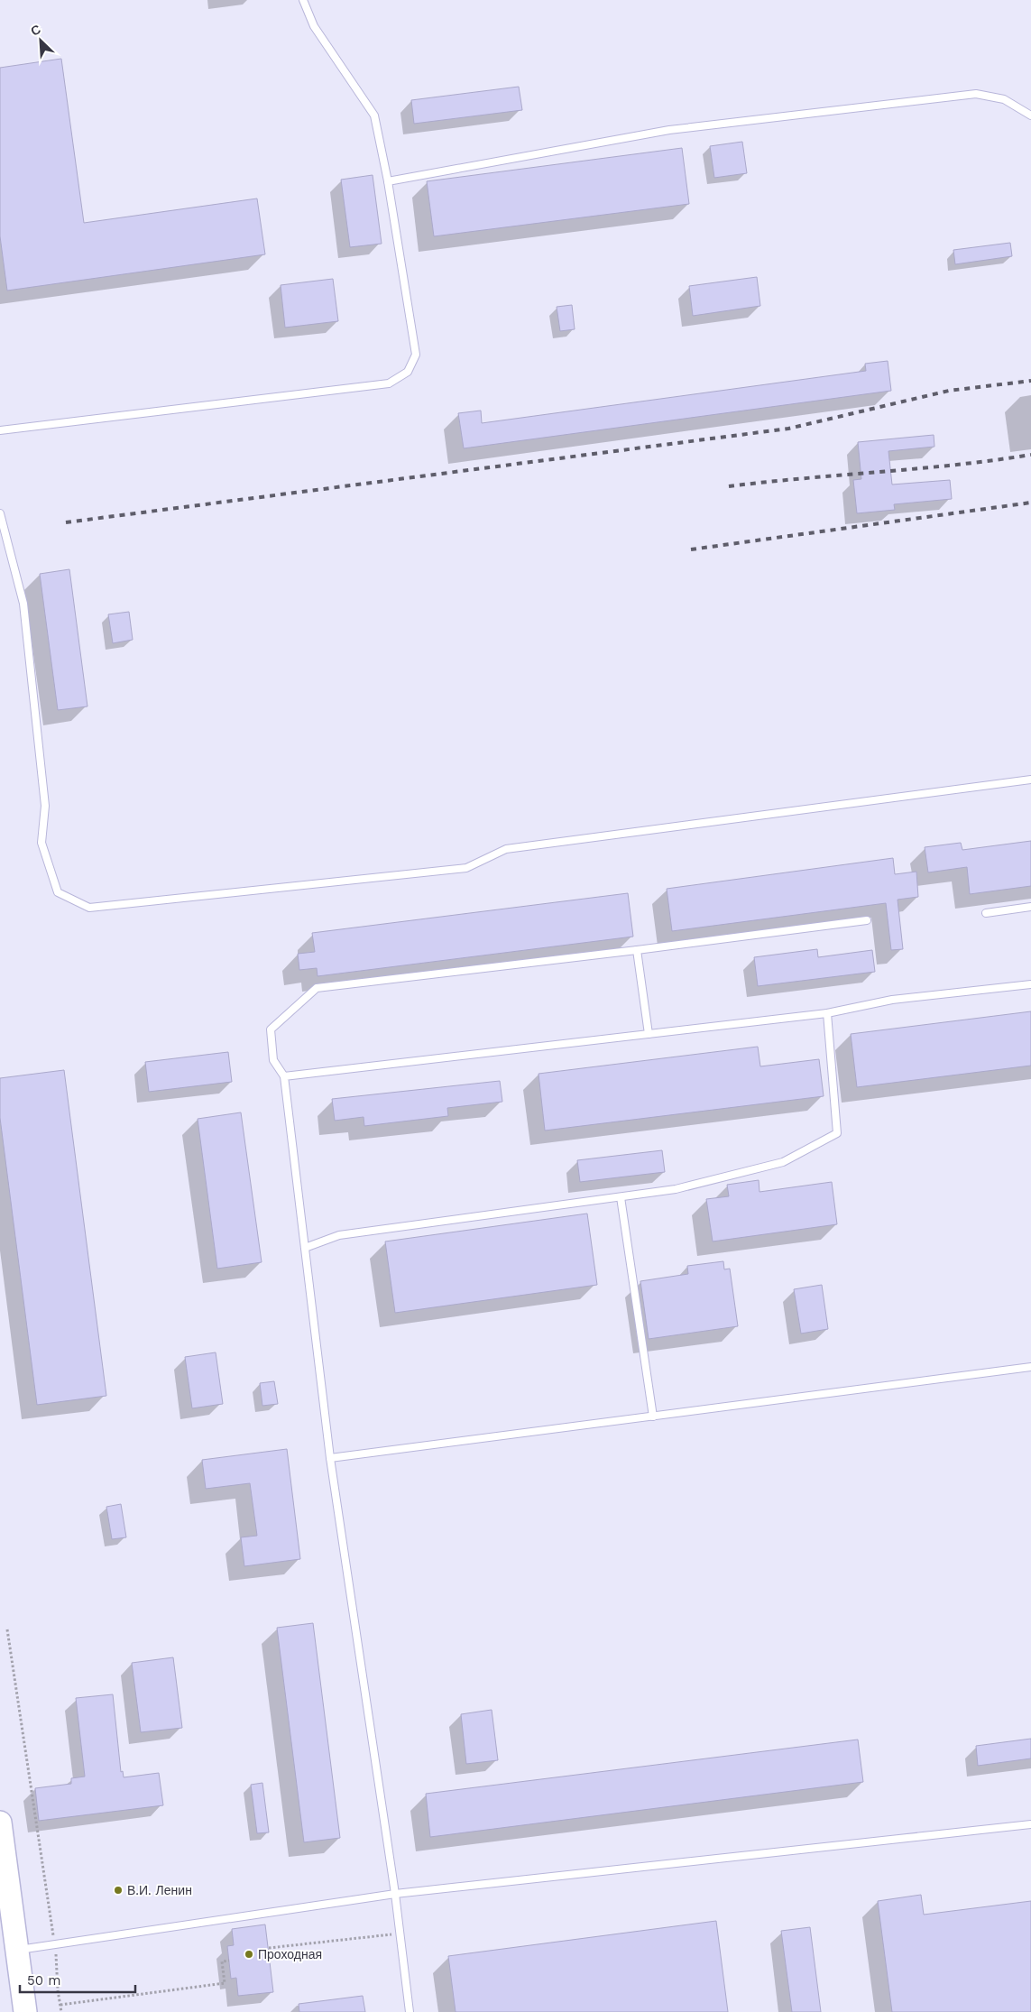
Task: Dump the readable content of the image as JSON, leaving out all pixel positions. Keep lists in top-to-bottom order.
{
  "places": ["В.И. Ленин", "Проходная"],
  "scale_bar": "50 m",
  "north": "top left"
}
